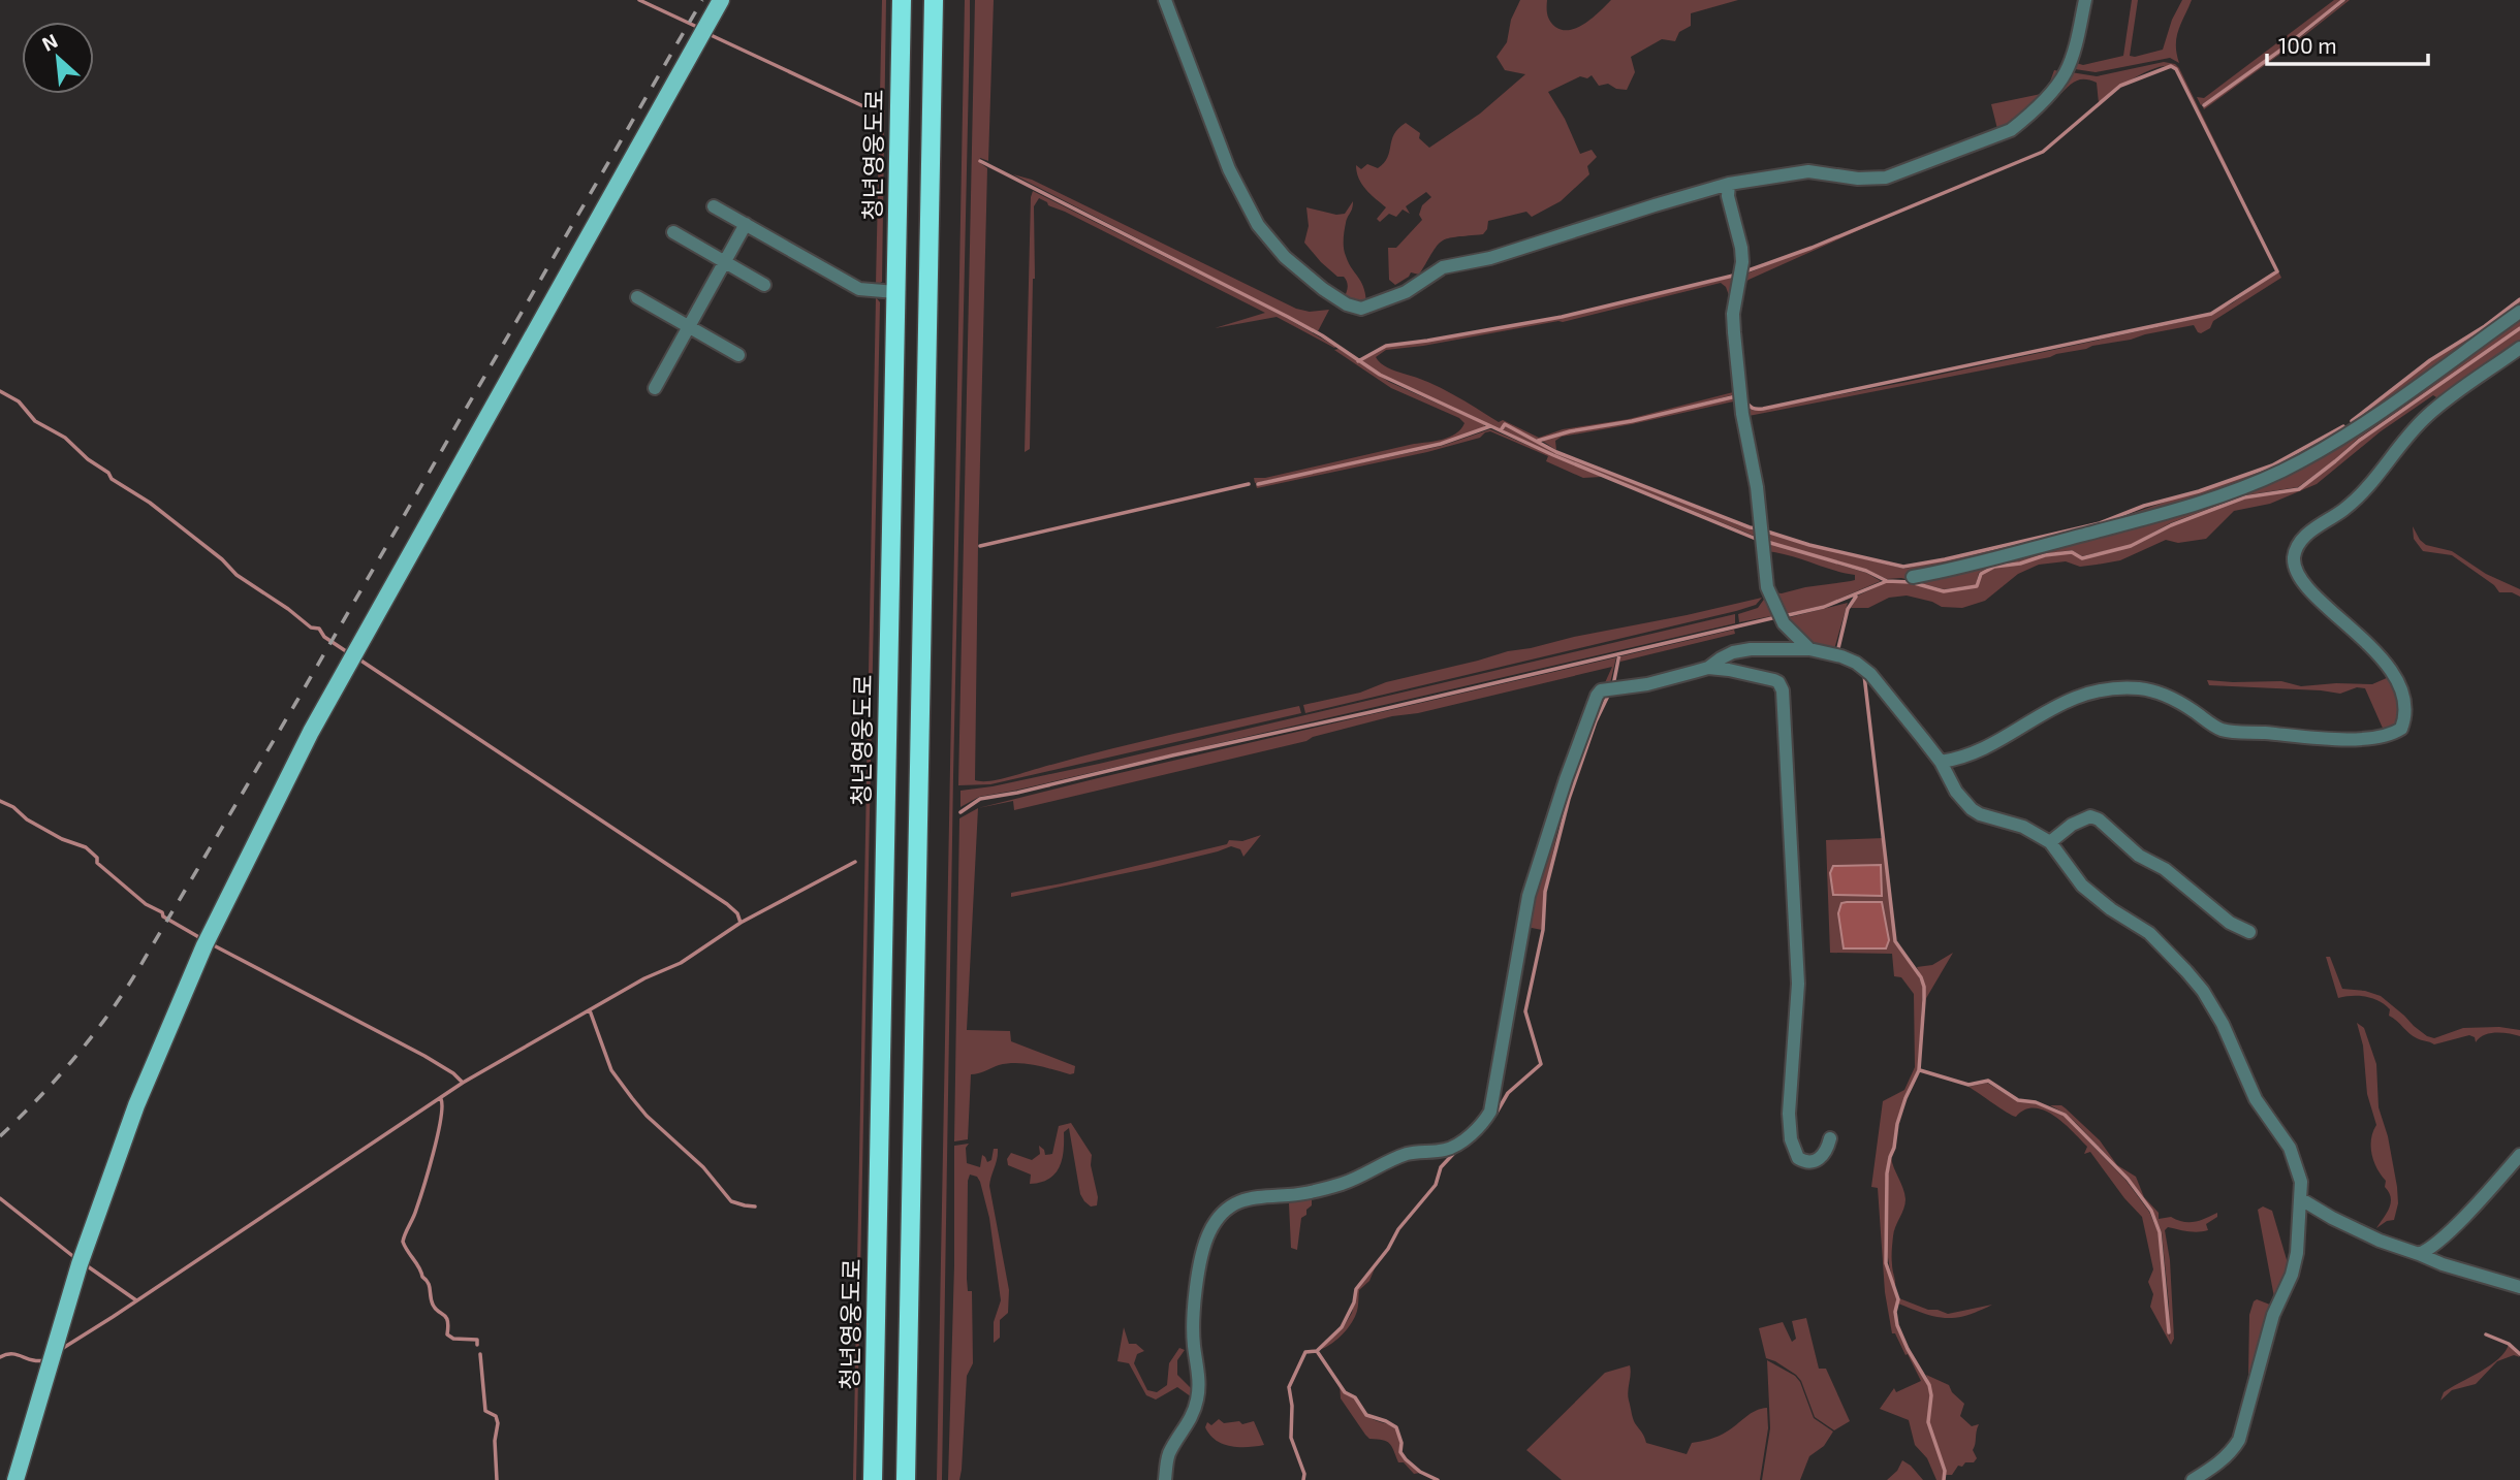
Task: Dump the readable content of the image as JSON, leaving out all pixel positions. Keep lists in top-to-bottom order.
{
  "streets": {
    "highway": ["청년영웅도로"]
  },
  "scale_bar": "100 m",
  "north": "top left"
}
